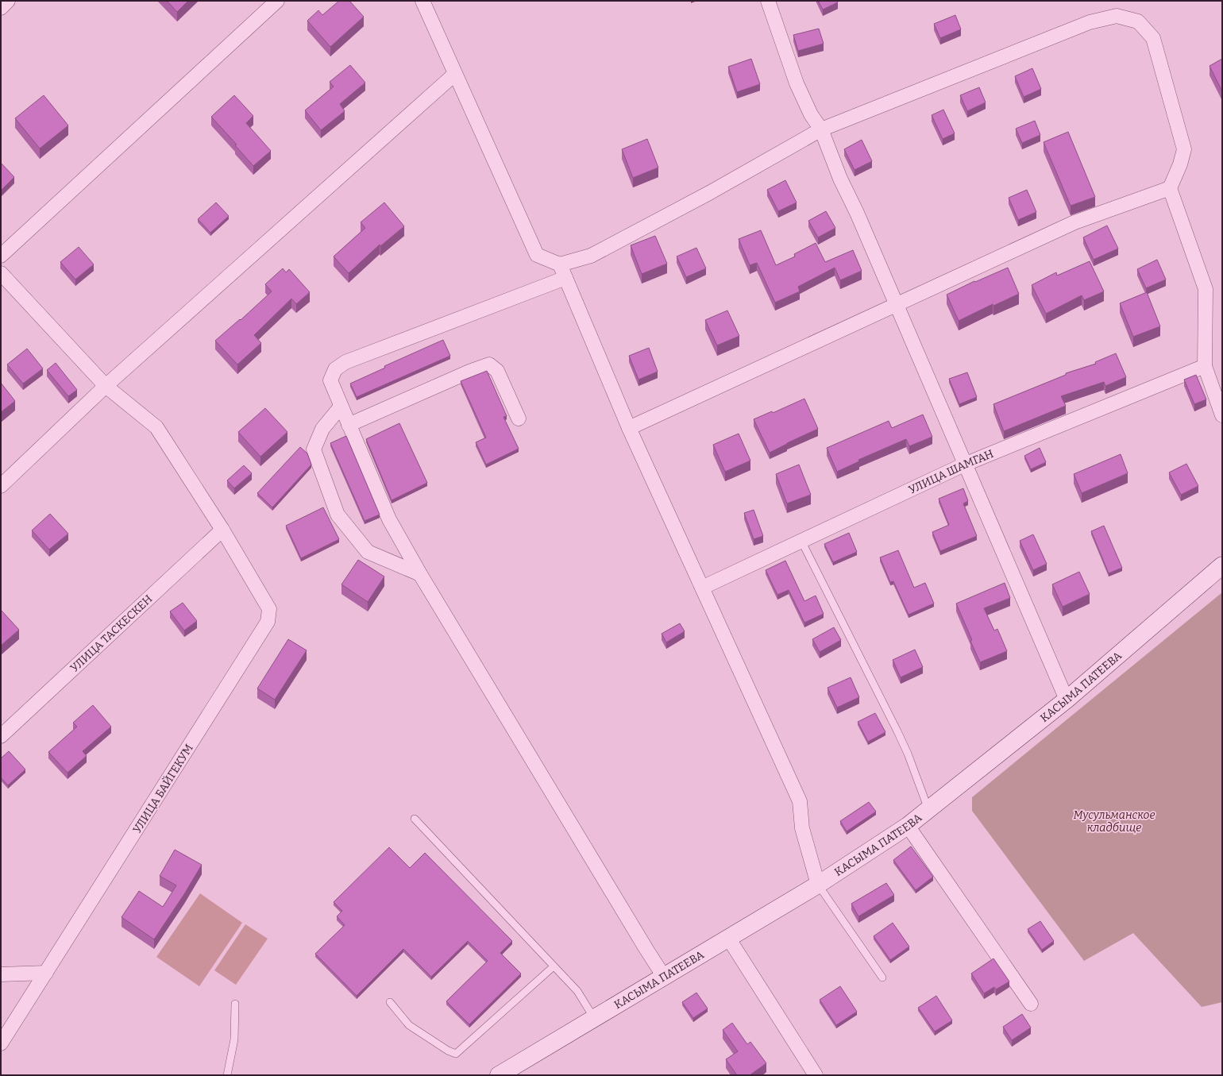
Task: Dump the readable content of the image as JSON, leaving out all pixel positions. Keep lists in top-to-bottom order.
{
  "streets": {
    "main road": ["КАСЫМА ПАТЕЕВА"],
    "street": ["УЛИЦА ШАМГАН", "УЛИЦА ТАСКЕСКЕН", "УЛИЦА БАЙГЕКУМ"]
  },
  "crossings": [
    ["УЛИЦА ТАСКЕСКЕН", "УЛИЦА БАЙГЕКУМ"]
  ],
  "parks": ["Мусульманское кладбище"]
}
